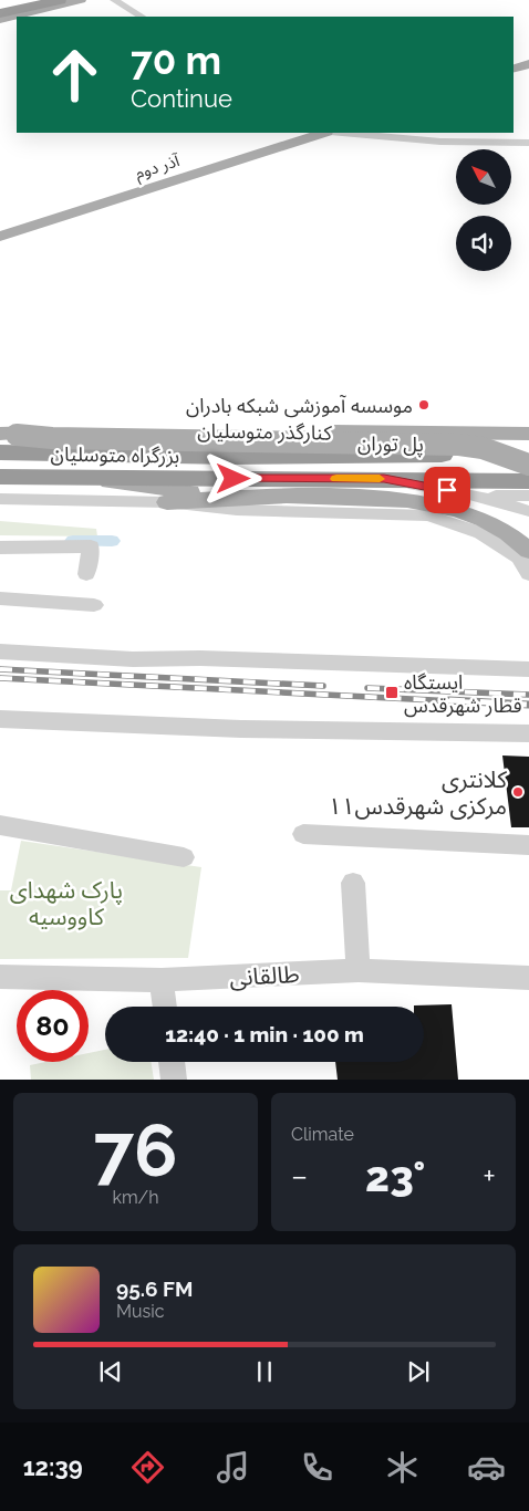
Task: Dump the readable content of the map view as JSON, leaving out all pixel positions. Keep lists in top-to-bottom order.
{
  "streets": {
    "highway": ["بزرگراه متوسلیان"],
    "main road": ["آذر دوم", "کنارگذر متوسلیان", "پل توران"],
    "street": ["طالقانی"]
  },
  "crossings": [
    ["کنارگذر متوسلیان", "پل توران"]
  ],
  "parks": ["پارک شهدای کاووسیه"],
  "places": {
    "other": ["موسسه آموزشی شبکه بادران", "کلانتری ۱۱مرکزی شهرقدس"],
    "transit": ["ایستگاه قطار شهرقدس"]
  },
  "north": "top left",
  "page": {
    "turn": ["70 m", "Continue"],
    "limit": "80",
    "trip": "12:40 · 1 min · 100 m",
    "tile": [
      ["76", "km/h"],
      "Climate"
    ],
    "heat": ["−", "23°", "+"],
    "song": ["95.6 FM", "Music"],
    "tabs": "12:39"
  }
}
